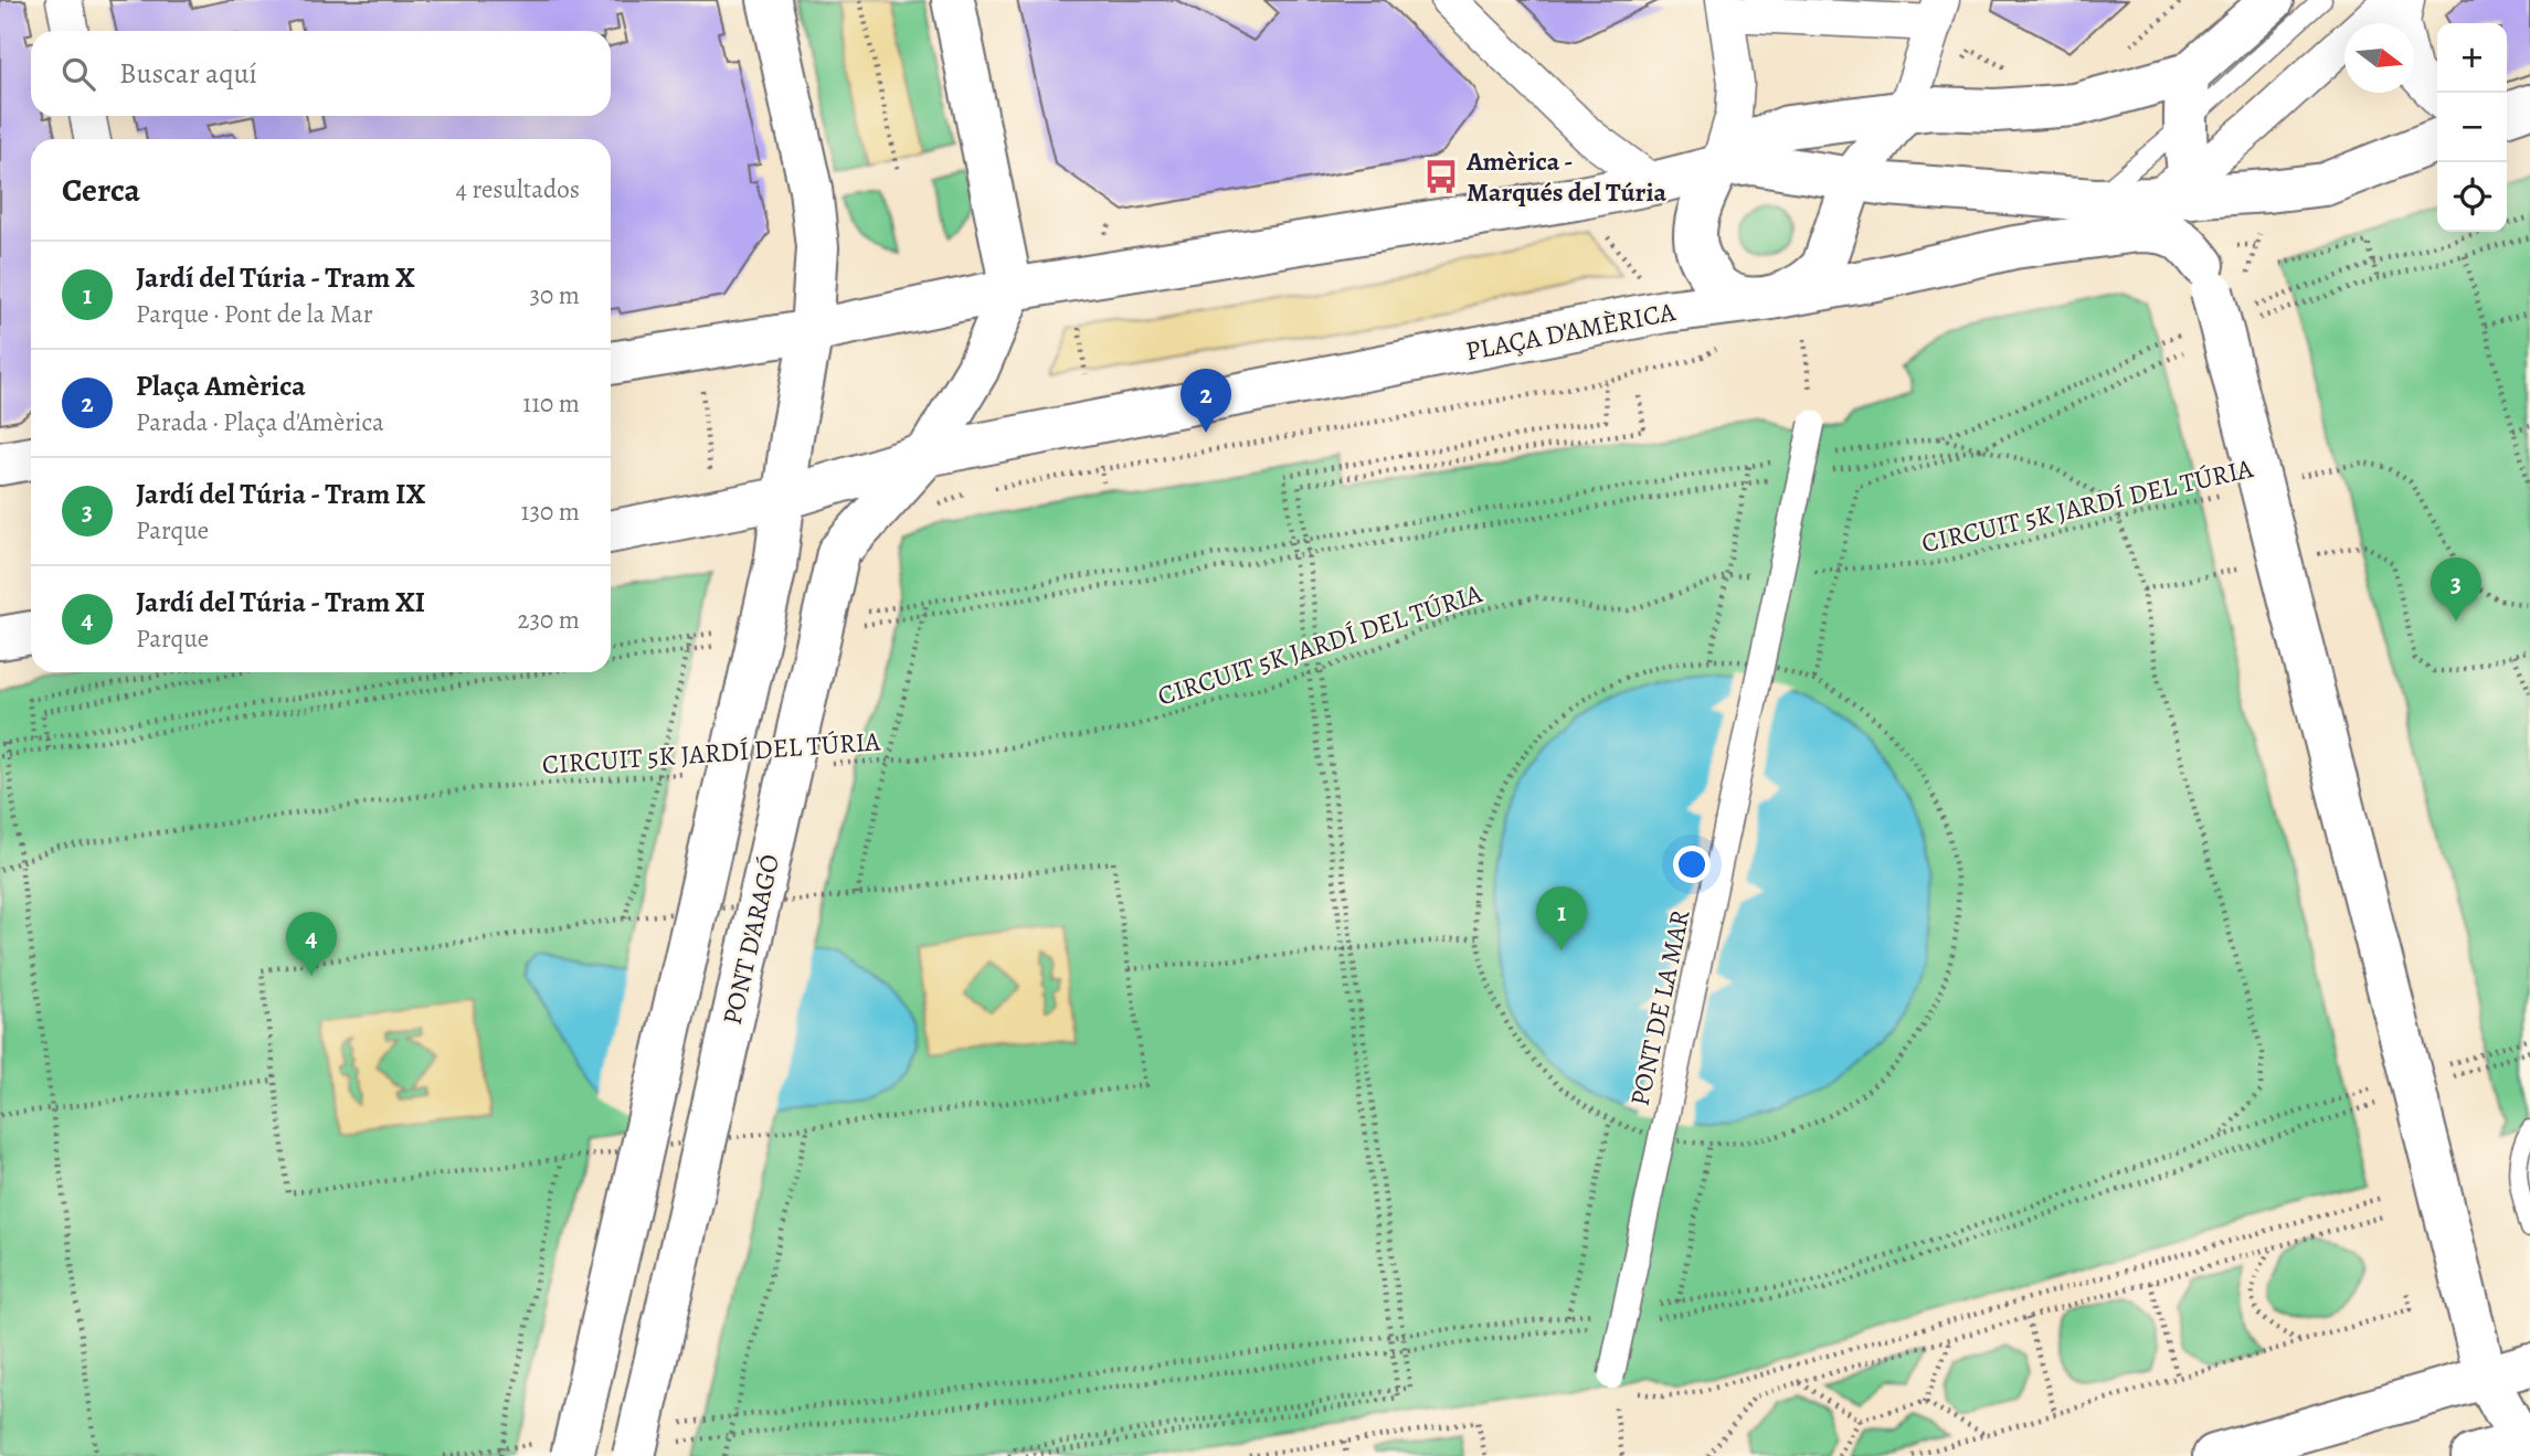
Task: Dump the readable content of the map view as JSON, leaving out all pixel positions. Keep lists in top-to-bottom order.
{
  "streets": {
    "main road": ["PLAÇA D'AMÈRICA", "PONT D'ARAGÓ"],
    "street": ["PONT DE LA MAR"],
    "path": ["CIRCUIT 5K JARDÍ DEL TÚRIA"]
  },
  "crossings": [
    ["PLAÇA D'AMÈRICA", "PONT D'ARAGÓ"]
  ],
  "places": {
    "bus stop": ["Amèrica - Marqués del Túria"]
  },
  "north": "right",
  "page": {
    "map_buttons": ["+", "−"],
    "search": "Buscar aquí",
    "heading": ["Cerca", "4 resultados"],
    "list": [
      {
        "mark": "1",
        "name": "Jardí del Túria - Tram X",
        "note": "Parque · Pont de la Mar",
        "value": "30 m"
      },
      {
        "mark": "2",
        "name": "Plaça Amèrica",
        "note": "Parada · Plaça d'Amèrica",
        "value": "110 m"
      },
      {
        "mark": "3",
        "name": "Jardí del Túria - Tram IX",
        "note": "Parque",
        "value": "130 m"
      },
      {
        "mark": "4",
        "name": "Jardí del Túria - Tram XI",
        "note": "Parque",
        "value": "230 m"
      }
    ],
    "pins": [
      "2",
      "3",
      "1",
      "4"
    ]
  }
}
